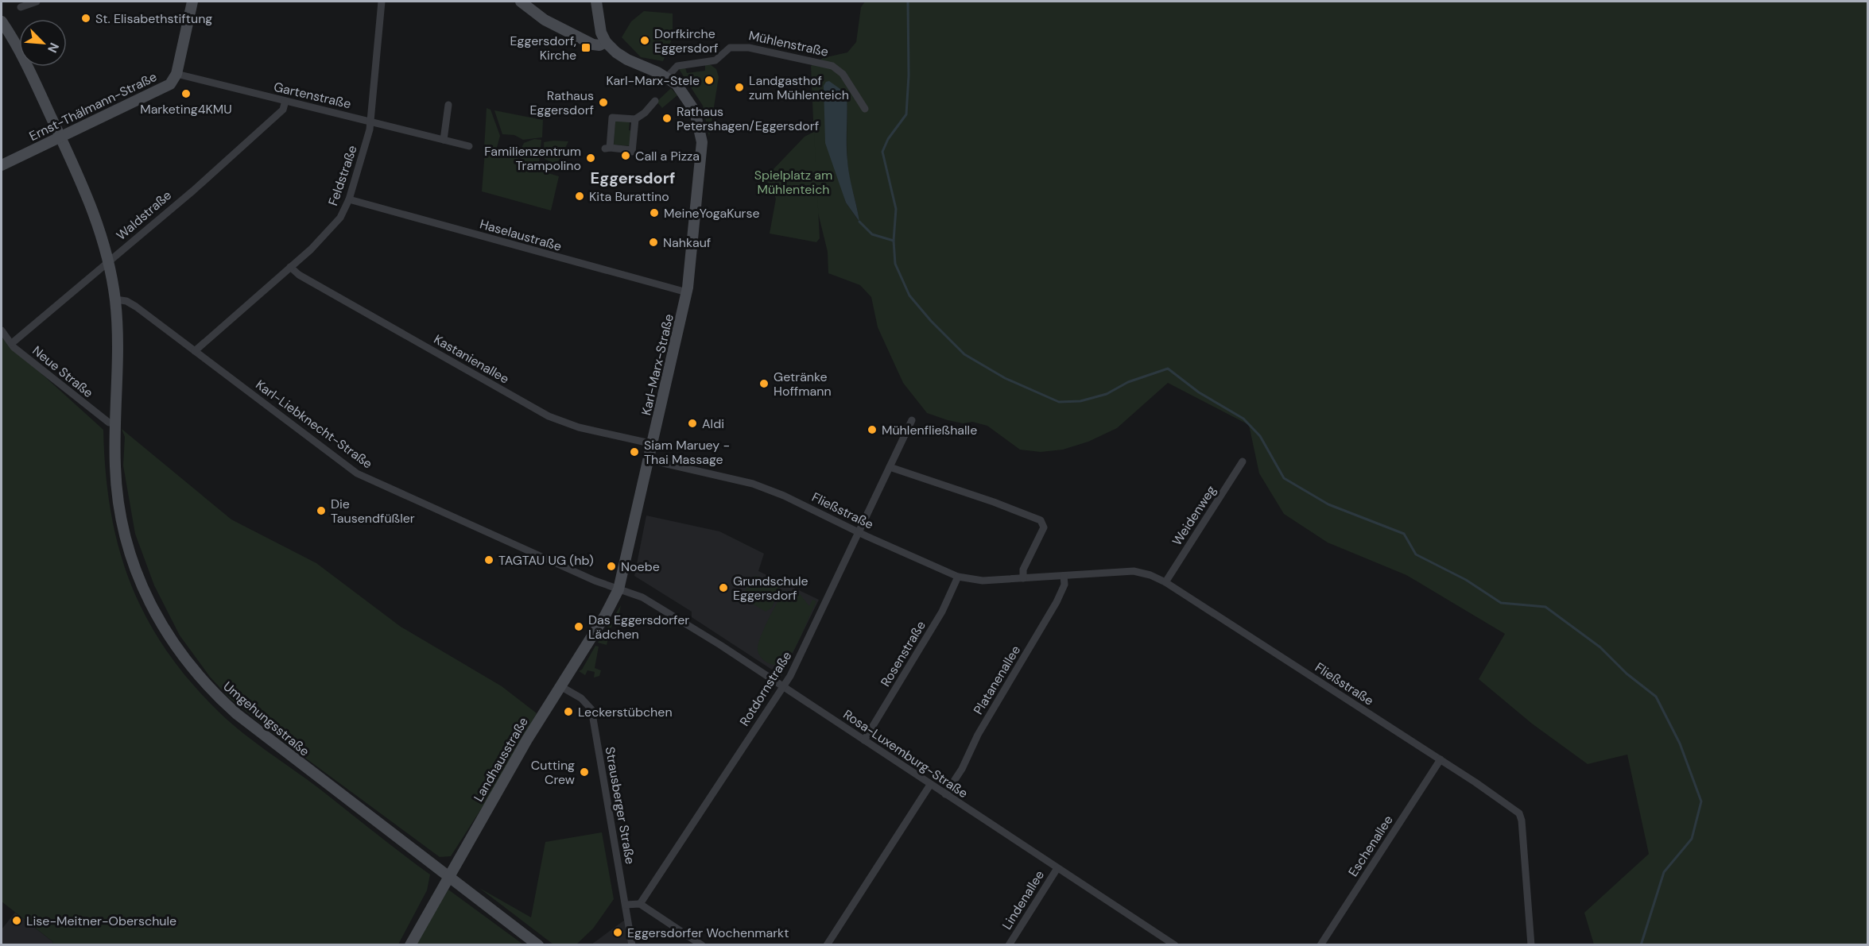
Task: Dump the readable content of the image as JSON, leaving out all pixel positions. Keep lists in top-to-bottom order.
{
  "streets": {
    "main road": [
      "Ernst-Thälmann-Straße",
      "Karl-Marx-Straße",
      "Umgehungsstraße",
      "Landhausstraße"
    ],
    "street": [
      "Mühlenstraße",
      "Gartenstraße",
      "Feldstraße",
      "Waldstraße",
      "Haselaustraße",
      "Kastanienallee",
      "Neue Straße",
      "Karl-Liebknecht-Straße",
      "Fließstraße",
      "Weidenweg",
      "Rosenstraße",
      "Platanenallee",
      "Rotdornstraße",
      "Rosa-Luxemburg-Straße",
      "Strausberger Straße",
      "Eschenallee",
      "Lindenallee"
    ]
  },
  "crossings": [
    ["Mühlenstraße", "Karl-Marx-Straße"],
    ["Gartenstraße", "Ernst-Thälmann-Straße"],
    ["Gartenstraße", "Feldstraße"],
    ["Gartenstraße", "Waldstraße"],
    ["Feldstraße", "Haselaustraße"],
    ["Feldstraße", "Kastanienallee"],
    ["Feldstraße", "Karl-Liebknecht-Straße"],
    ["Waldstraße", "Neue Straße"],
    ["Haselaustraße", "Karl-Marx-Straße"],
    ["Kastanienallee", "Karl-Marx-Straße"],
    ["Karl-Marx-Straße", "Karl-Liebknecht-Straße"],
    ["Karl-Marx-Straße", "Fließstraße"],
    ["Karl-Marx-Straße", "Rosa-Luxemburg-Straße"],
    ["Karl-Marx-Straße", "Landhausstraße"],
    ["Neue Straße", "Umgehungsstraße"],
    ["Karl-Liebknecht-Straße", "Rosa-Luxemburg-Straße"],
    ["Karl-Liebknecht-Straße", "Landhausstraße"],
    ["Fließstraße", "Weidenweg"],
    ["Fließstraße", "Rosenstraße"],
    ["Fließstraße", "Platanenallee"],
    ["Fließstraße", "Rotdornstraße"],
    ["Fließstraße", "Eschenallee"],
    ["Rosenstraße", "Rosa-Luxemburg-Straße"],
    ["Platanenallee", "Rosa-Luxemburg-Straße"],
    ["Rotdornstraße", "Rosa-Luxemburg-Straße"],
    ["Umgehungsstraße", "Landhausstraße"],
    ["Rosa-Luxemburg-Straße", "Landhausstraße"],
    ["Rosa-Luxemburg-Straße", "Lindenallee"],
    ["Landhausstraße", "Strausberger Straße"]
  ],
  "districts": ["Eggersdorf"],
  "parks": ["Spielplatz am Mühlenteich"],
  "places": {
    "other": [
      "St. Elisabethstiftung",
      "Dorfkirche Eggersdorf",
      "Karl-Marx-Stele",
      "Landgasthof zum Mühlenteich",
      "Marketing4KMU",
      "Rathaus Eggersdorf",
      "Rathaus Petershagen/Eggersdorf",
      "Call a Pizza",
      "Familienzentrum Trampolino",
      "Kita Burattino",
      "MeineYogaKurse",
      "Nahkauf",
      "Getränke Hoffmann",
      "Aldi",
      "Mühlenfließhalle",
      "Siam Maruey - Thai Massage",
      "Die Tausendfüßler",
      "TAGTAU UG (hb)",
      "Noebe",
      "Grundschule Eggersdorf",
      "Das Eggersdorfer Lädchen",
      "Leckerstübchen",
      "Cutting Crew",
      "Lise-Meitner-Oberschule",
      "Eggersdorfer Wochenmarkt"
    ],
    "transit": ["Eggersdorf, Kirche"]
  },
  "north": "bottom right"
}
